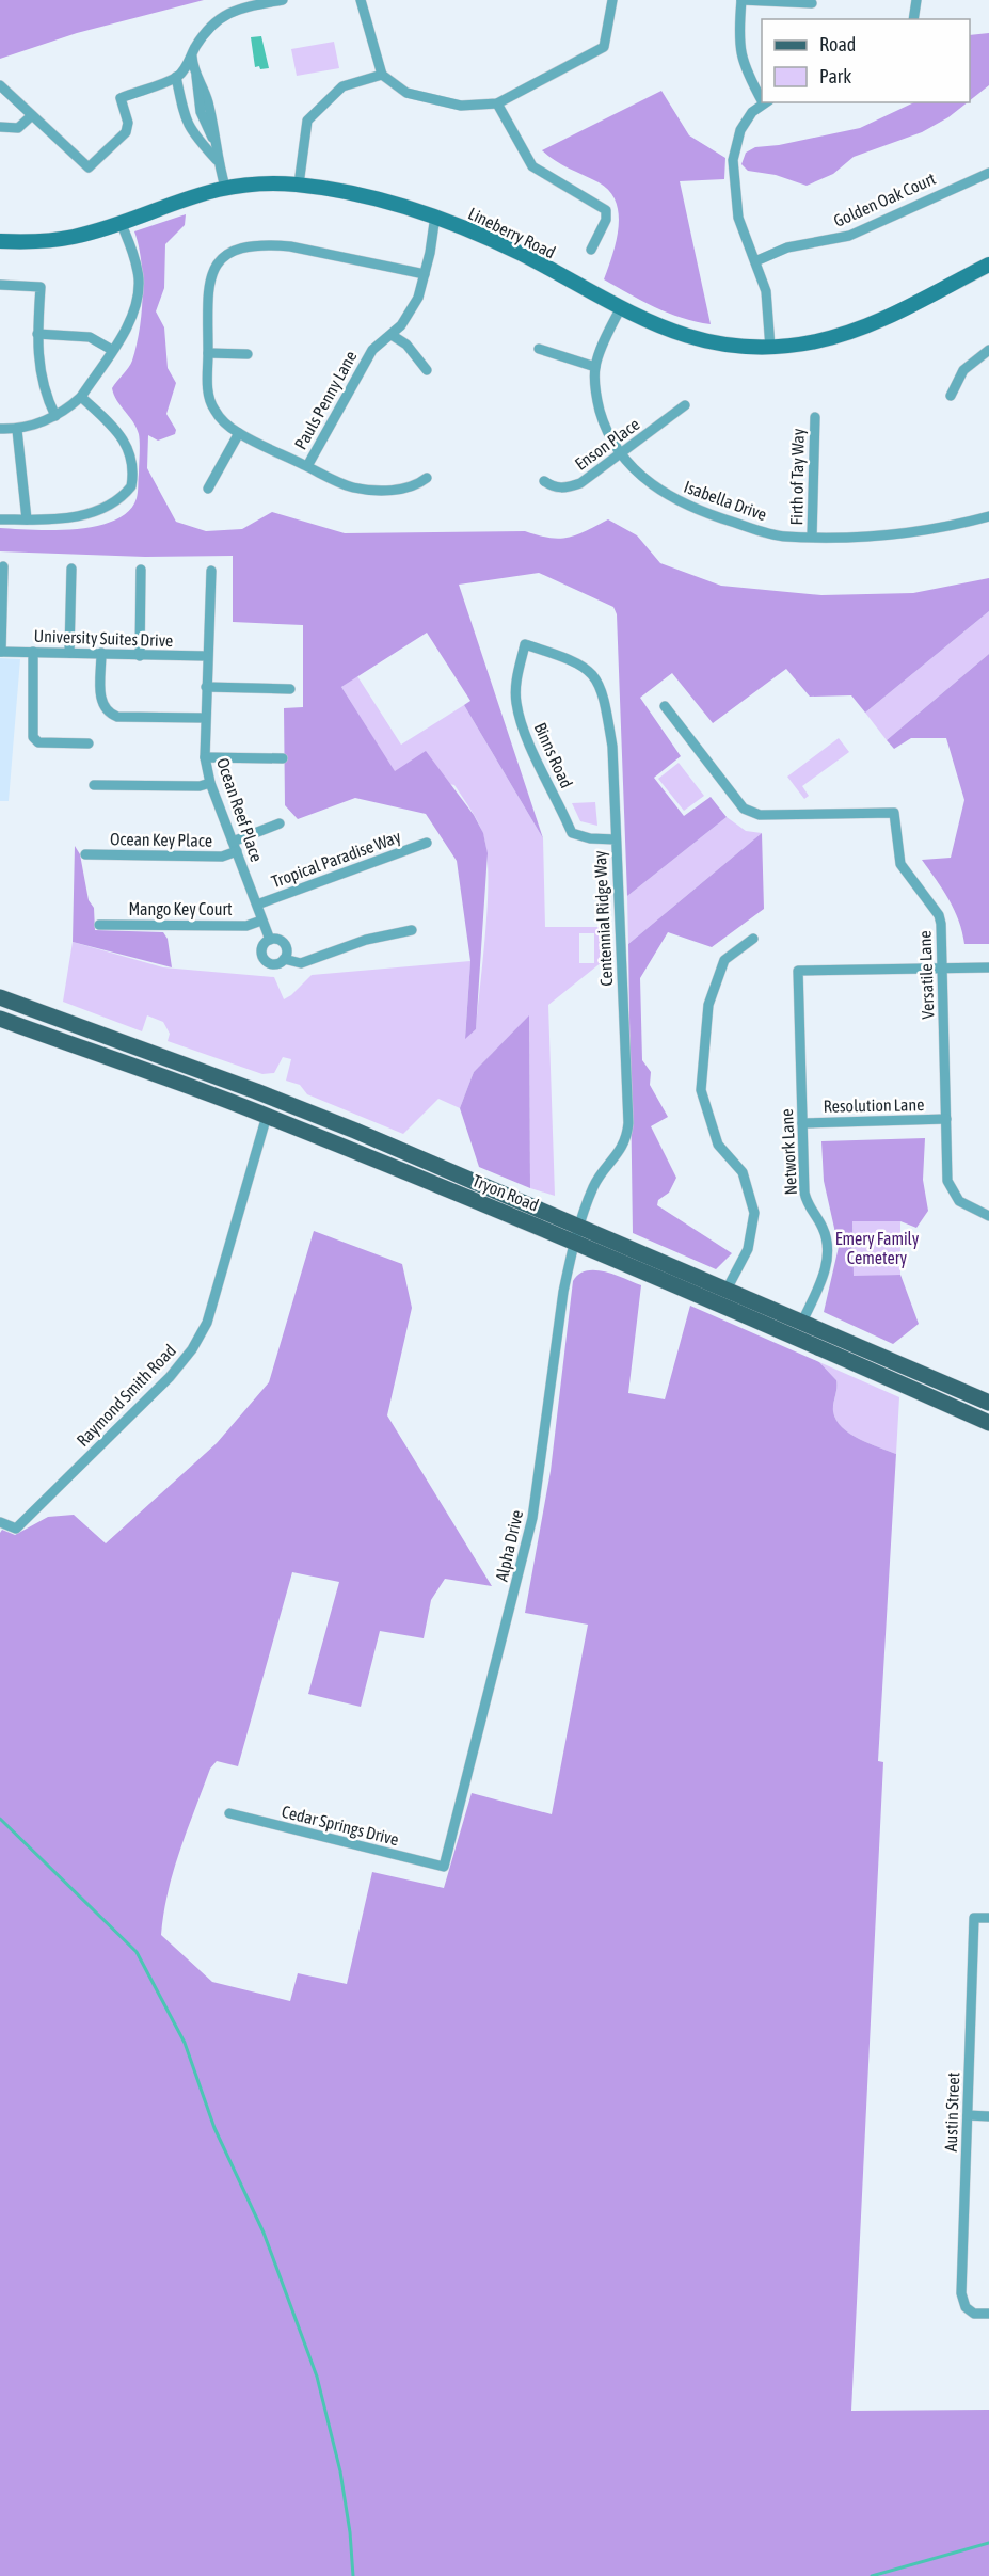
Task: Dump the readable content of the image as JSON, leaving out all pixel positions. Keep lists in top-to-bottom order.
{
  "streets": {
    "main road": ["Tryon Road"],
    "street": [
      "Golden Oak Court",
      "Lineberry Road",
      "Pauls Penny Lane",
      "Enson Place",
      "Firth of Tay Way",
      "Isabella Drive",
      "University Suites Drive",
      "Binns Road",
      "Ocean Reef Place",
      "Ocean Key Place",
      "Tropical Paradise Way",
      "Mango Key Court",
      "Centennial Ridge Way",
      "Versatile Lane",
      "Resolution Lane",
      "Network Lane",
      "Raymond Smith Road",
      "Alpha Drive",
      "Cedar Springs Drive",
      "Austin Street"
    ]
  },
  "crossings": [
    ["Lineberry Road", "Pauls Penny Lane"],
    ["Lineberry Road", "Isabella Drive"],
    ["Enson Place", "Isabella Drive"],
    ["Firth of Tay Way", "Isabella Drive"],
    ["University Suites Drive", "Ocean Reef Place"],
    ["Binns Road", "Centennial Ridge Way"],
    ["Ocean Reef Place", "Ocean Key Place"],
    ["Ocean Reef Place", "Tropical Paradise Way"],
    ["Ocean Reef Place", "Mango Key Court"],
    ["Centennial Ridge Way", "Tryon Road"],
    ["Centennial Ridge Way", "Alpha Drive"],
    ["Versatile Lane", "Resolution Lane"],
    ["Versatile Lane", "Network Lane"],
    ["Resolution Lane", "Network Lane"],
    ["Network Lane", "Tryon Road"],
    ["Tryon Road", "Raymond Smith Road"],
    ["Tryon Road", "Alpha Drive"],
    ["Alpha Drive", "Cedar Springs Drive"]
  ],
  "parks": ["Emery Family Cemetery"],
  "legend": ["Road", "Park"]
}
